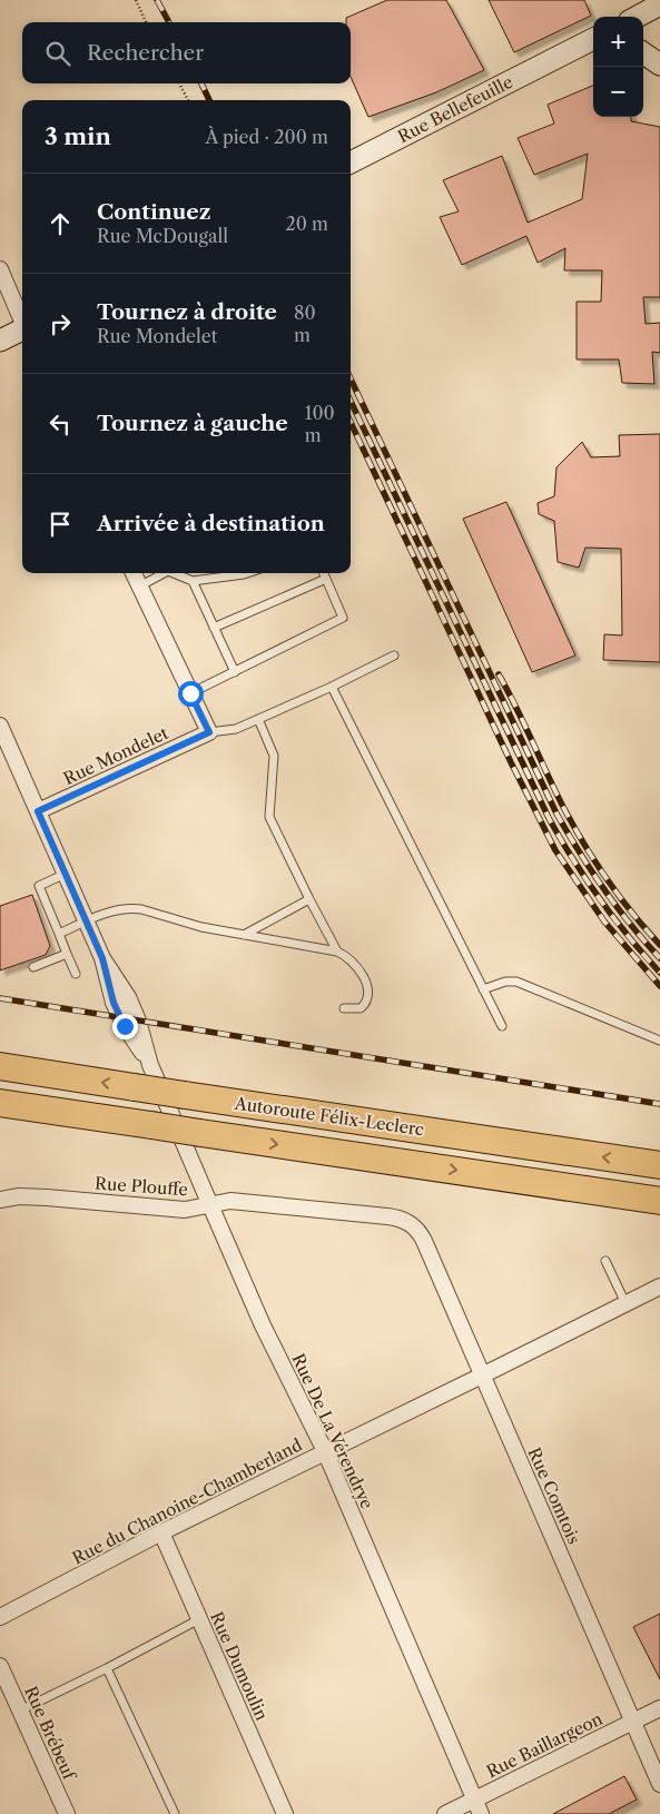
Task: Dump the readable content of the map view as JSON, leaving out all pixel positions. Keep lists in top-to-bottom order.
{
  "streets": {
    "highway": ["Autoroute Félix-Leclerc"],
    "main road": ["Rue Bellefeuille"],
    "street": [
      "Rue Mondelet",
      "Rue Plouffe",
      "Rue De La Vérendrye",
      "Rue Comtois",
      "Rue du Chanoine-Chamberland",
      "Rue Dumoulin",
      "Rue Brébeuf",
      "Rue Baillargeon"
    ]
  },
  "crossings": [
    ["Rue Mondelet", "Rue De La Vérendrye"],
    ["Rue Plouffe", "Rue De La Vérendrye"],
    ["Rue Plouffe", "Rue Comtois"],
    ["Rue De La Vérendrye", "Rue du Chanoine-Chamberland"],
    ["Rue De La Vérendrye", "Rue Baillargeon"],
    ["Rue Comtois", "Rue du Chanoine-Chamberland"],
    ["Rue Comtois", "Rue Baillargeon"],
    ["Rue du Chanoine-Chamberland", "Rue Dumoulin"]
  ],
  "page": {
    "map_buttons": ["+", "−"],
    "search": "Rechercher",
    "heading": ["3 min", "À pied · 200 m"],
    "list": [
      ["Continuez", "Rue McDougall", "20 m"],
      ["Tournez à droite", "Rue Mondelet", "80 m"],
      ["Tournez à gauche", "100 m"],
      "Arrivée à destination"
    ]
  }
}
